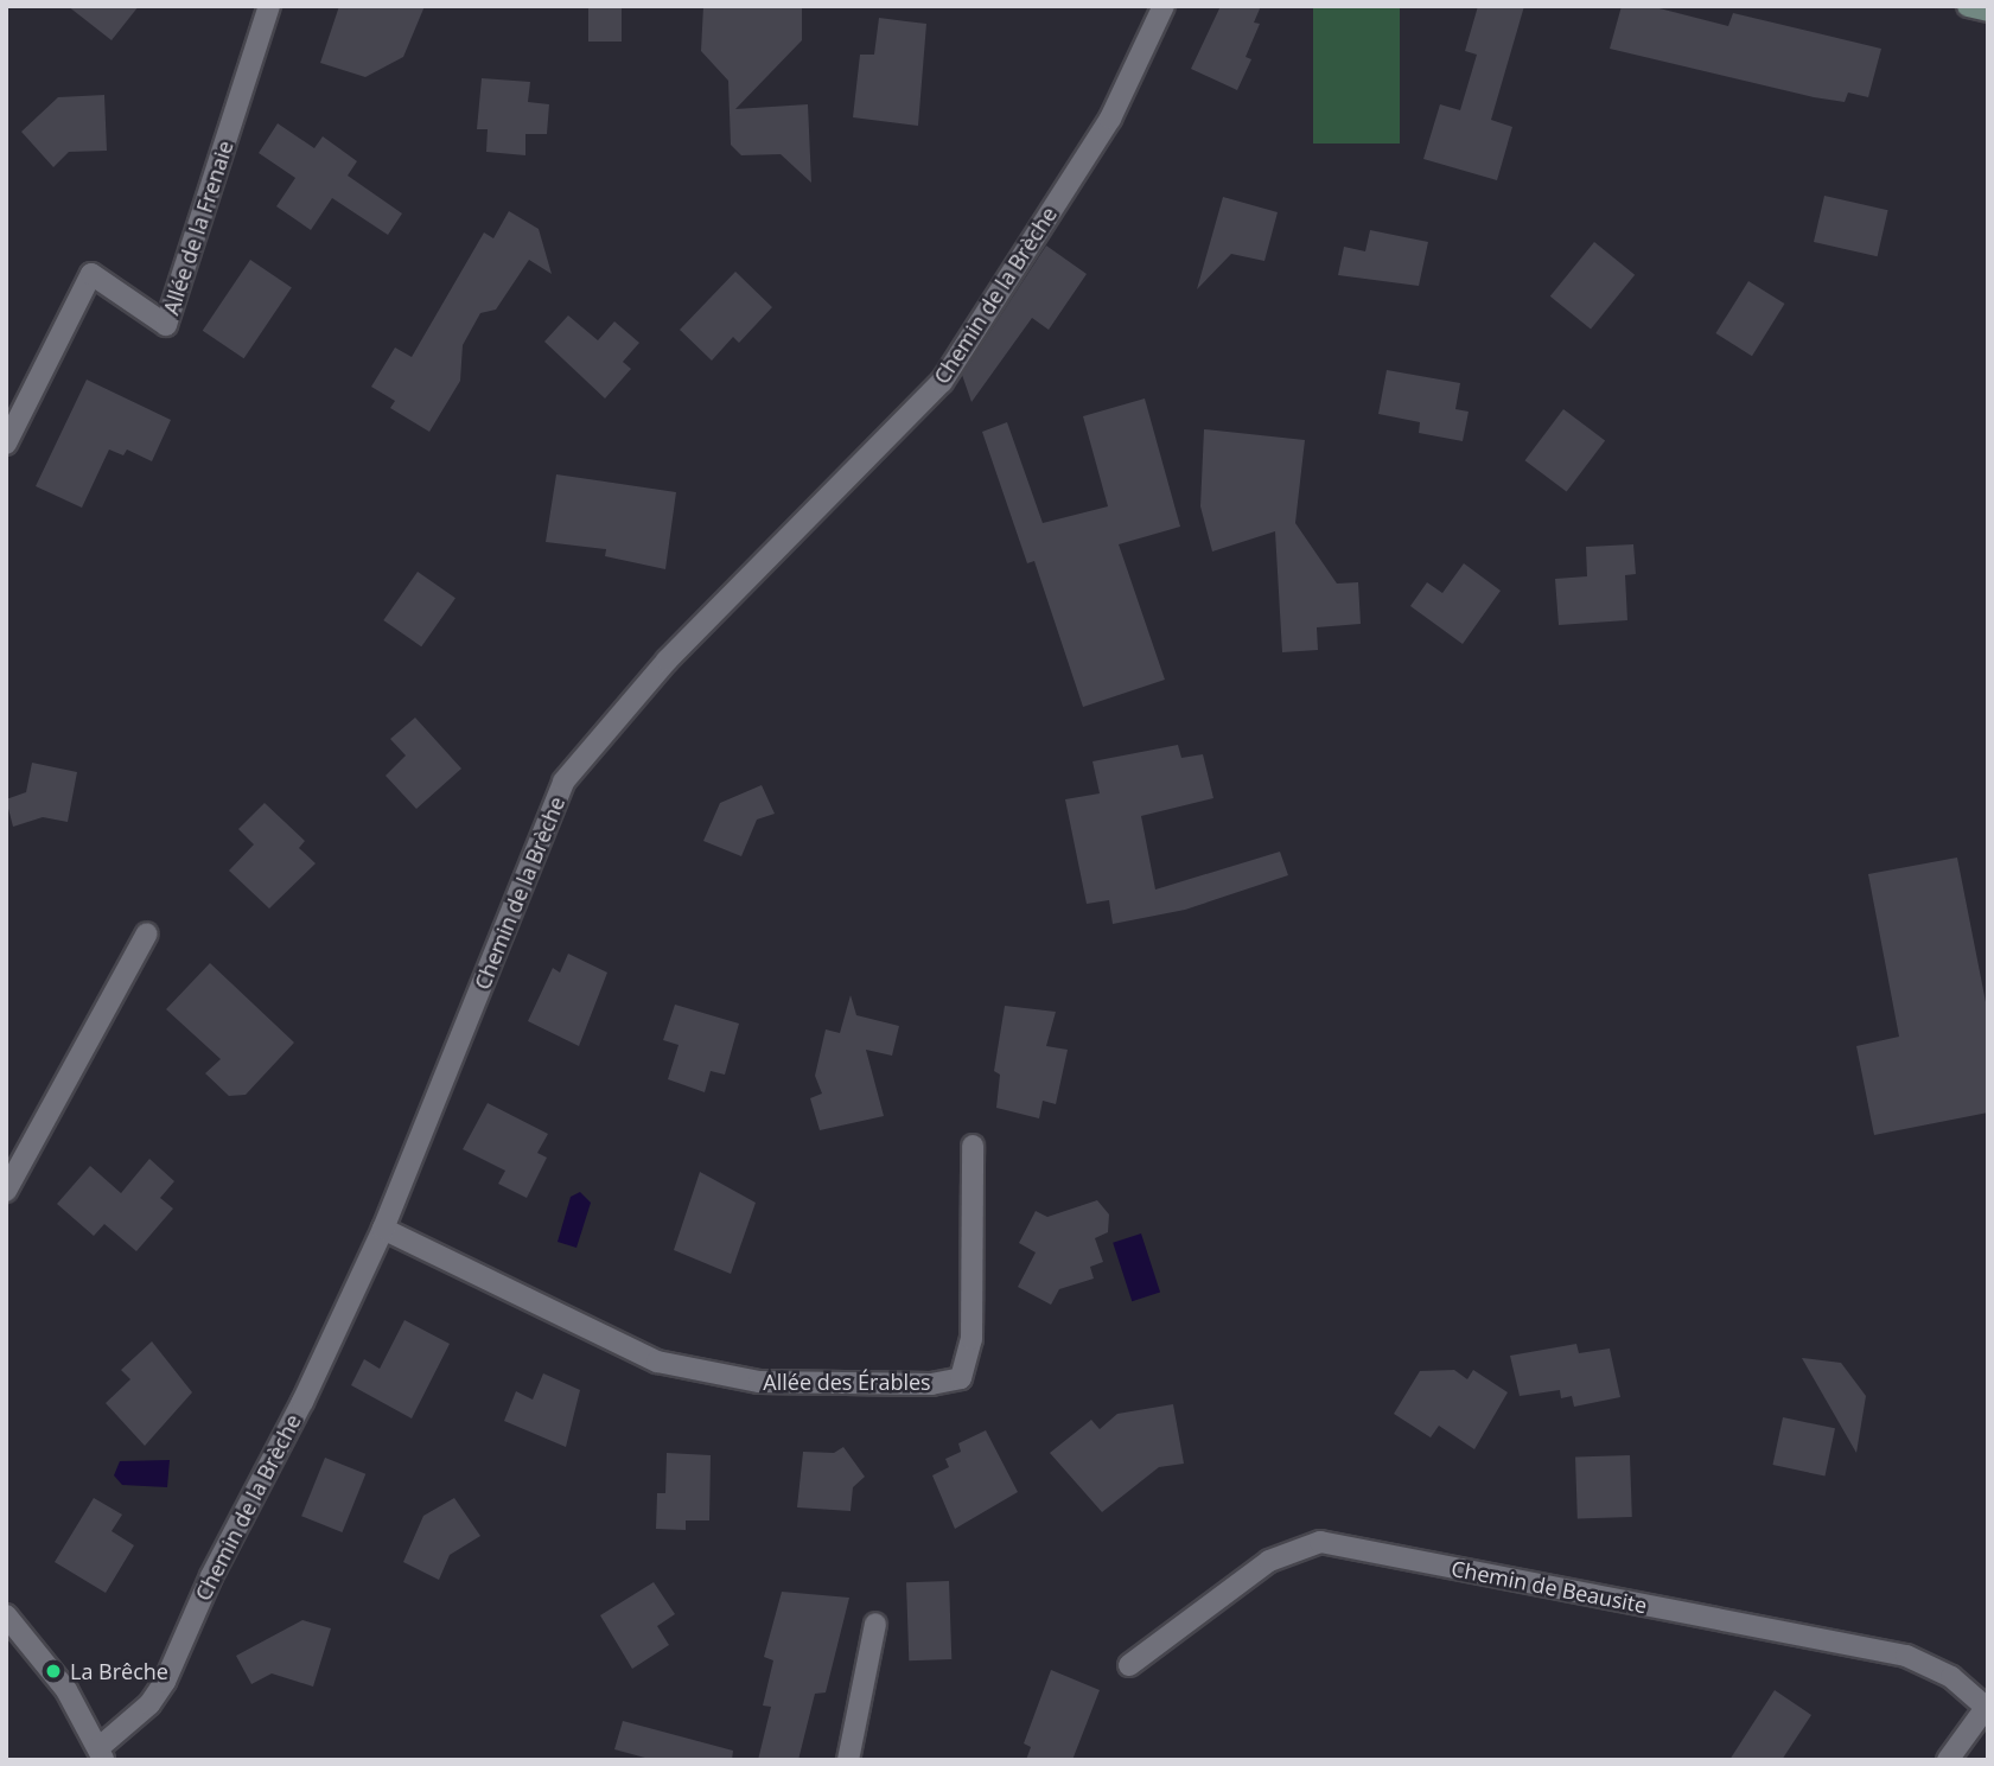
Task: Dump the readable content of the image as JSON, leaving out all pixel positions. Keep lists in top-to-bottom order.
{
  "streets": {
    "street": [
      "Allée de la Frenaie",
      "Chemin de la Brèche",
      "Allée des Érables",
      "Chemin de Beausite"
    ]
  },
  "crossings": [
    ["Chemin de la Brèche", "Allée des Érables"]
  ],
  "places": ["La Brêche"]
}
